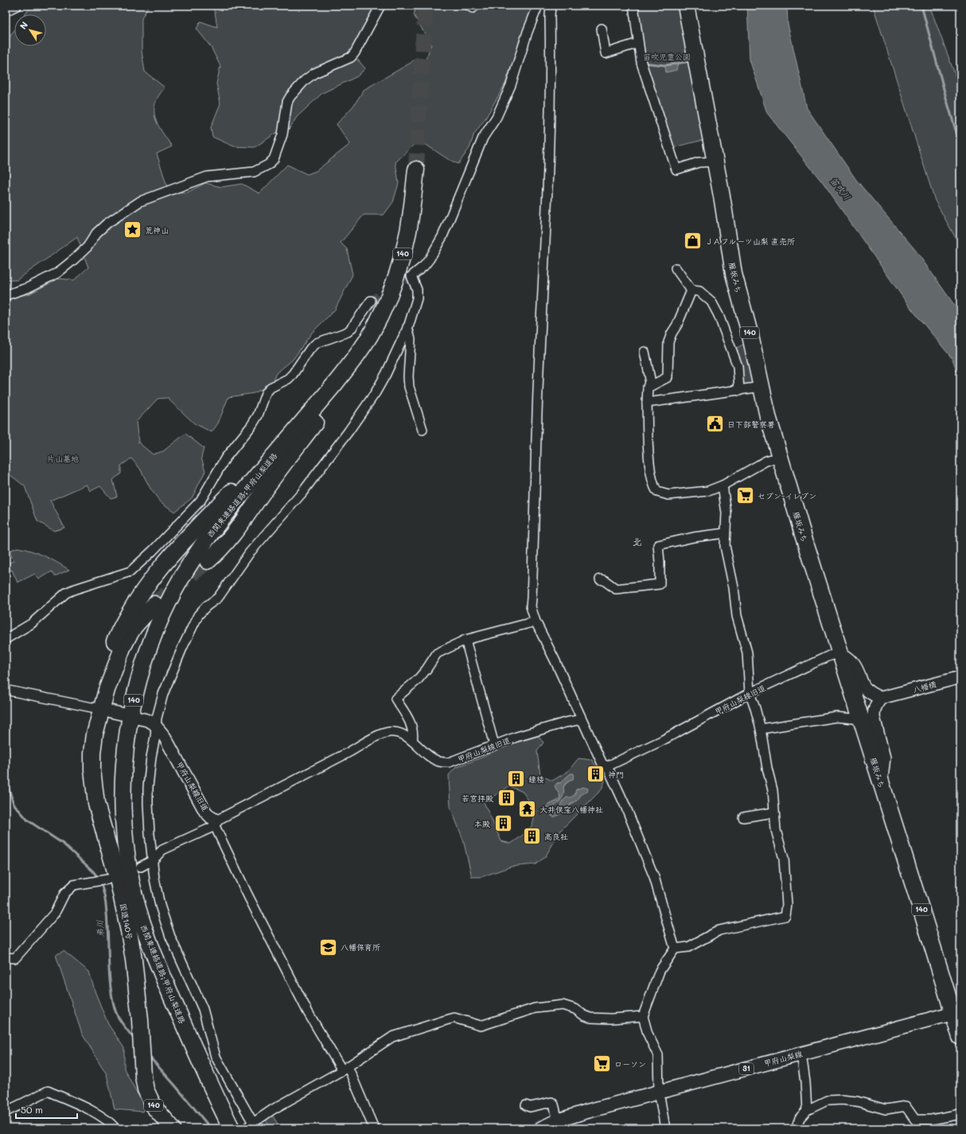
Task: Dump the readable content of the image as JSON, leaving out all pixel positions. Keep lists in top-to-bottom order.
{
  "streets": {
    "highway": [
      "140",
      "雁坂みち",
      "西関東連絡道路;甲府山梨道路",
      "国道140号"
    ],
    "main road": [
      "八幡橋",
      "甲府山梨線旧道",
      "甲府山梨線",
      "31"
    ]
  },
  "crossings": [
    ["雁坂みち", "甲府山梨線旧道"],
    ["雁坂みち", "甲府山梨線"]
  ],
  "districts": ["北"],
  "water": ["笛吹川", "弟川"],
  "parks": ["笛吹児童公園", "片山墓地"],
  "places": {
    "place": ["荒神山"],
    "shop": ["ＪＡフルーツ山梨 直売所"],
    "public building": ["日下部警察署"],
    "supermarket": ["セブン-イレブン", "ローソン"],
    "building": [
      "神門",
      "鐘楼",
      "若宮拝殿",
      "本殿",
      "高良社"
    ],
    "temple": ["大井俣窪八幡神社"],
    "school or university": ["八幡保育所"]
  },
  "scale_bar": "50 m",
  "north": "top left"
}
